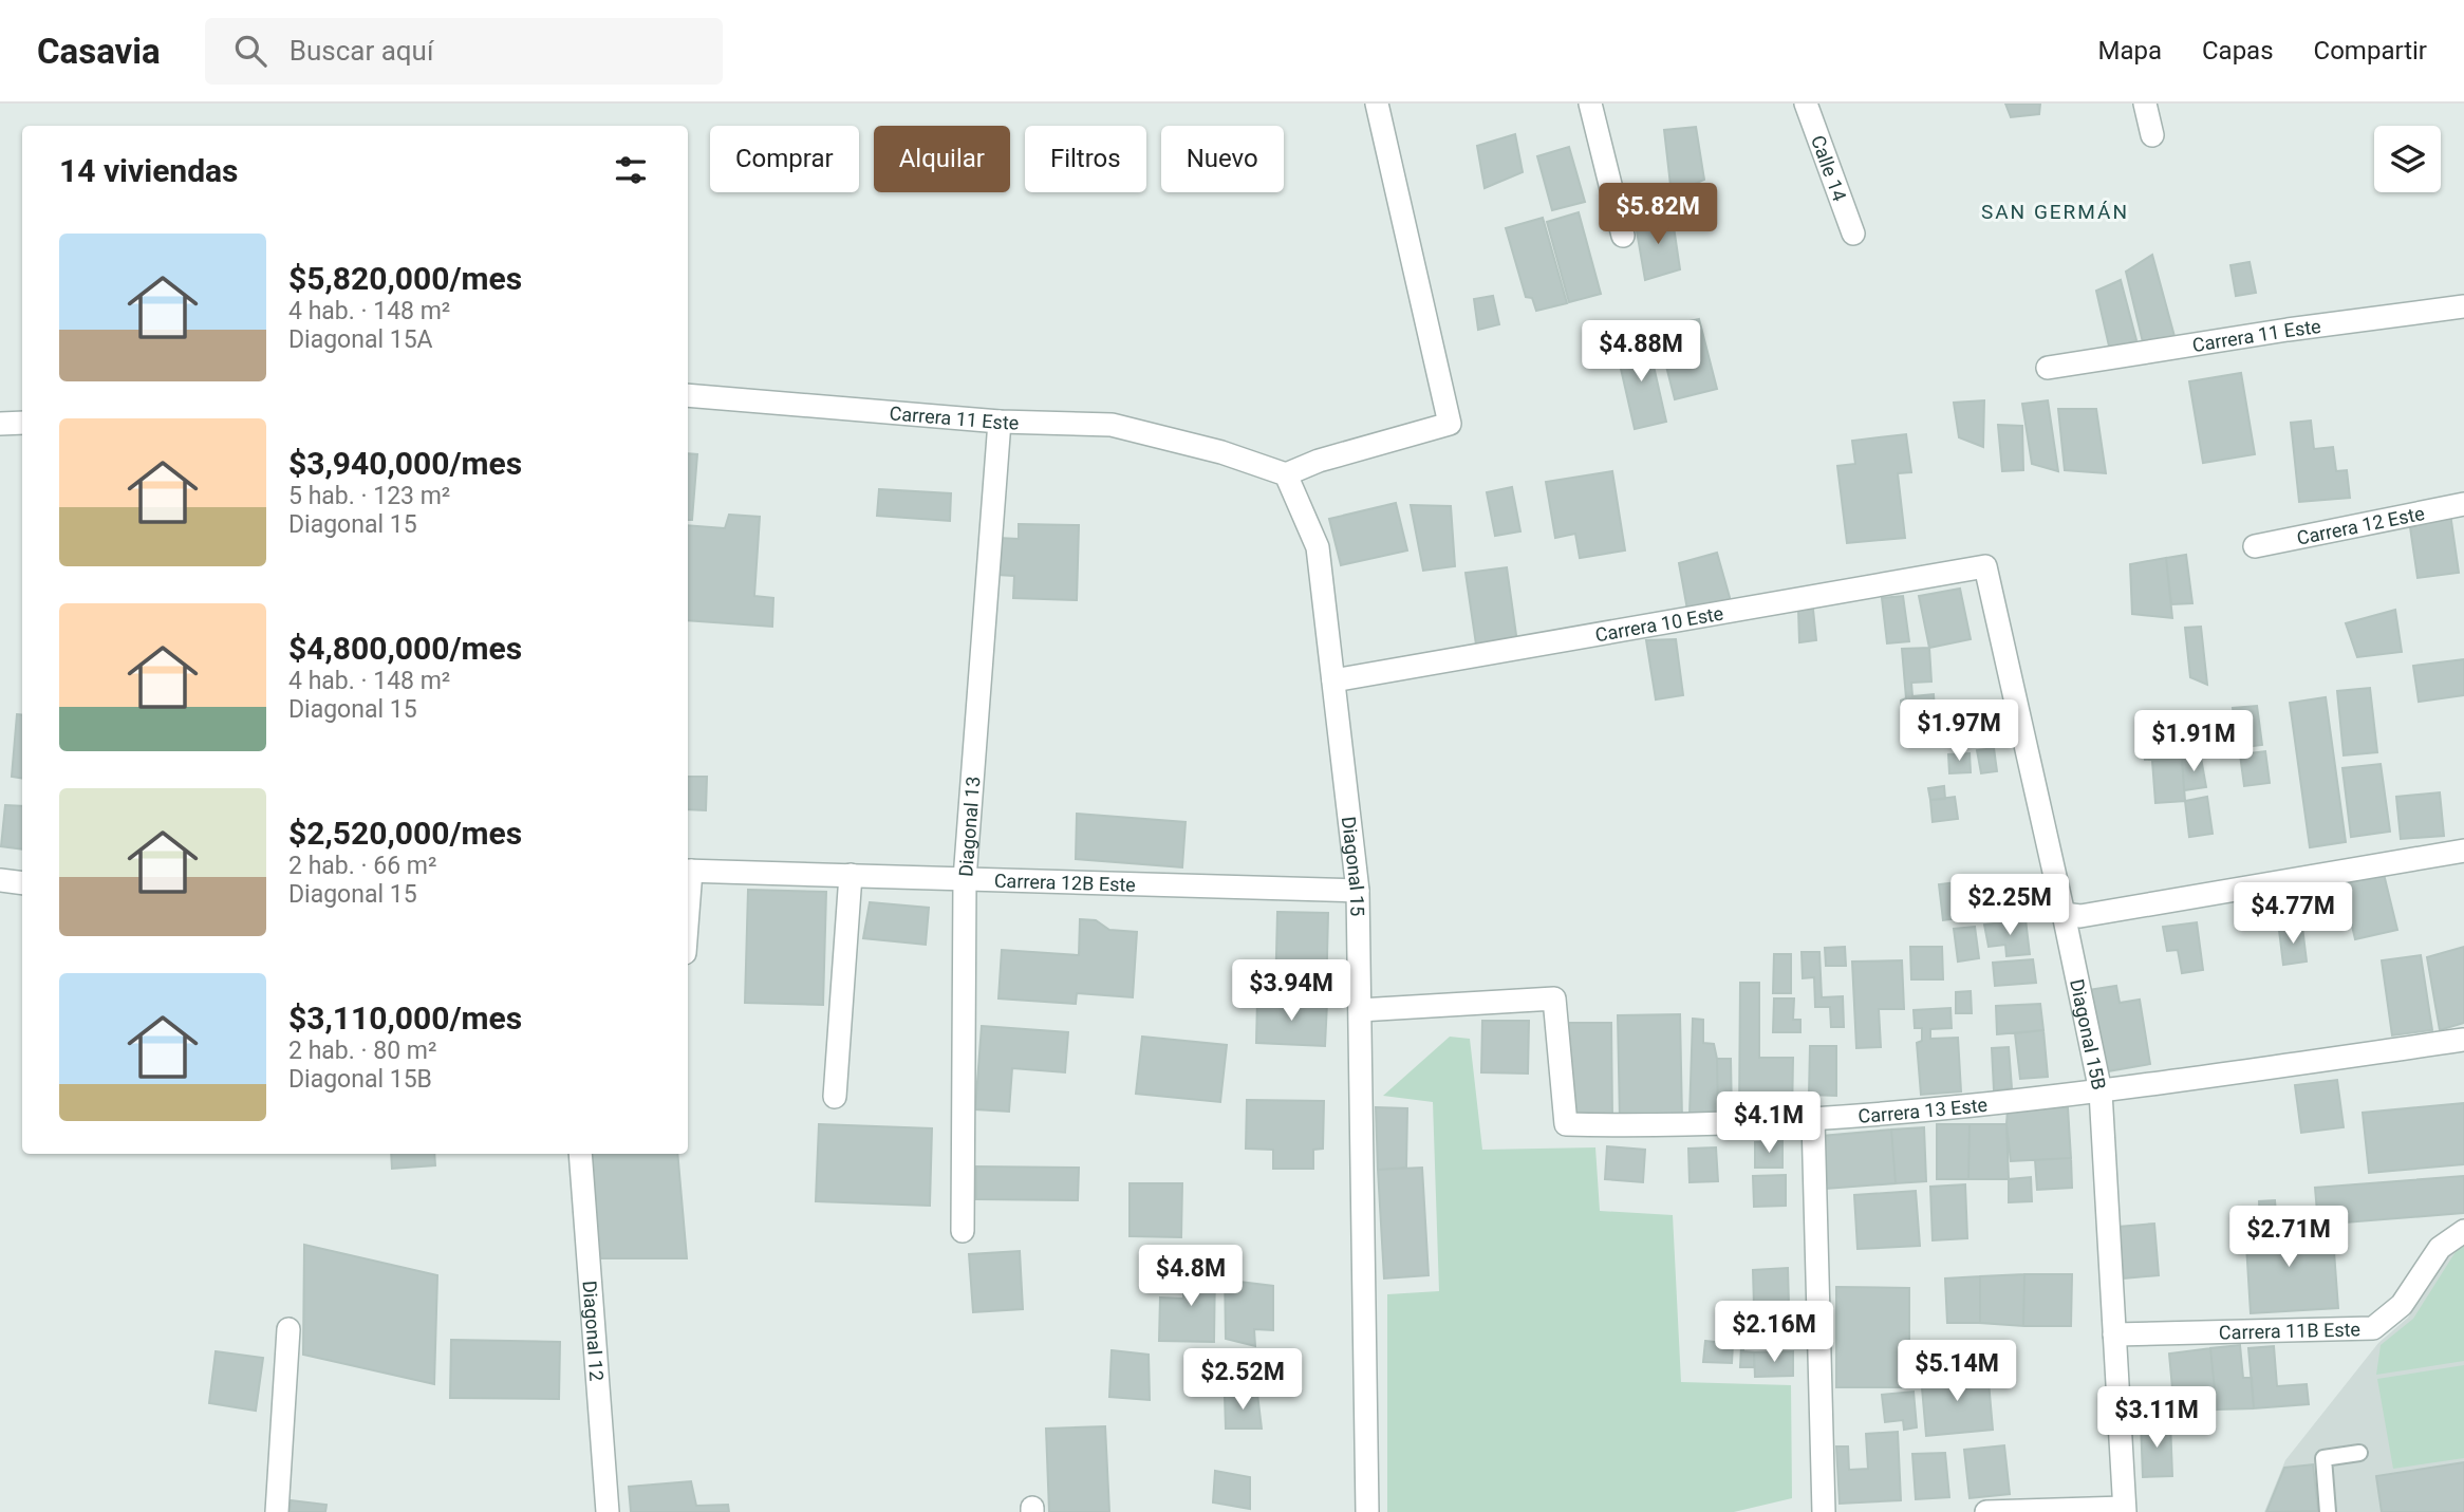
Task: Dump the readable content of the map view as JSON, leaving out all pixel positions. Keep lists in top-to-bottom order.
{
  "streets": {
    "street": [
      "Calle 14",
      "Carrera 11 Este",
      "Carrera 12 Este",
      "Carrera 10 Este",
      "Diagonal 13",
      "Diagonal 15",
      "Carrera 12B Este",
      "Diagonal 15B",
      "Carrera 13 Este",
      "Carrera 11B Este",
      "Diagonal 12"
    ]
  },
  "crossings": [
    ["Carrera 11 Este", "Diagonal 13"],
    ["Carrera 11 Este", "Diagonal 15"],
    ["Carrera 10 Este", "Diagonal 15"],
    ["Carrera 10 Este", "Diagonal 15B"],
    ["Diagonal 13", "Carrera 12B Este"],
    ["Diagonal 15", "Carrera 12B Este"],
    ["Diagonal 15", "Carrera 13 Este"],
    ["Diagonal 15B", "Carrera 13 Este"],
    ["Diagonal 15B", "Carrera 11B Este"]
  ],
  "districts": ["SAN GERMÁN"],
  "page": {
    "header": "Casavia",
    "search": "Buscar aquí",
    "nav": ["Mapa", "Capas", "Compartir"],
    "chip": [
      "Comprar",
      "Alquilar",
      "Filtros",
      "Nuevo"
    ],
    "heading": "14 viviendas",
    "price": [
      "$5.82M",
      "$4.88M",
      "$1.97M",
      "$1.91M",
      "$2.25M",
      "$4.77M",
      "$3.94M",
      "$4.1M",
      "$2.71M",
      "$4.8M",
      "$2.16M",
      "$5.14M",
      "$2.52M",
      "$3.11M"
    ],
    "list": [
      {
        "name": "$5,820,000/mes",
        "note": "4 hab. · 148 m² · Diagonal 15A"
      },
      {
        "name": "$3,940,000/mes",
        "note": "5 hab. · 123 m² · Diagonal 15"
      },
      {
        "name": "$4,800,000/mes",
        "note": "4 hab. · 148 m² · Diagonal 15"
      },
      {
        "name": "$2,520,000/mes",
        "note": "2 hab. · 66 m² · Diagonal 15"
      },
      {
        "name": "$3,110,000/mes",
        "note": "2 hab. · 80 m² · Diagonal 15B"
      }
    ]
  }
}
